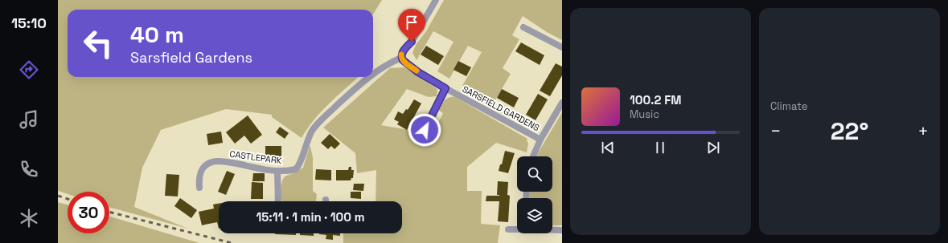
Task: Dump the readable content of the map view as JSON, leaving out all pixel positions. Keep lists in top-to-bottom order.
{
  "streets": {
    "street": ["SARSFIELD GARDENS", "CASTLEPARK"]
  },
  "crossings": [
    ["SARSFIELD GARDENS", "CASTLEPARK"]
  ],
  "page": {
    "tabs": "15:10",
    "tile": "Climate",
    "turn": ["40 m", "Sarsfield Gardens"],
    "song": ["100.2 FM", "Music"],
    "heat": ["−", "22°", "+"],
    "limit": "30",
    "trip": "15:11 · 1 min · 100 m"
  }
}
